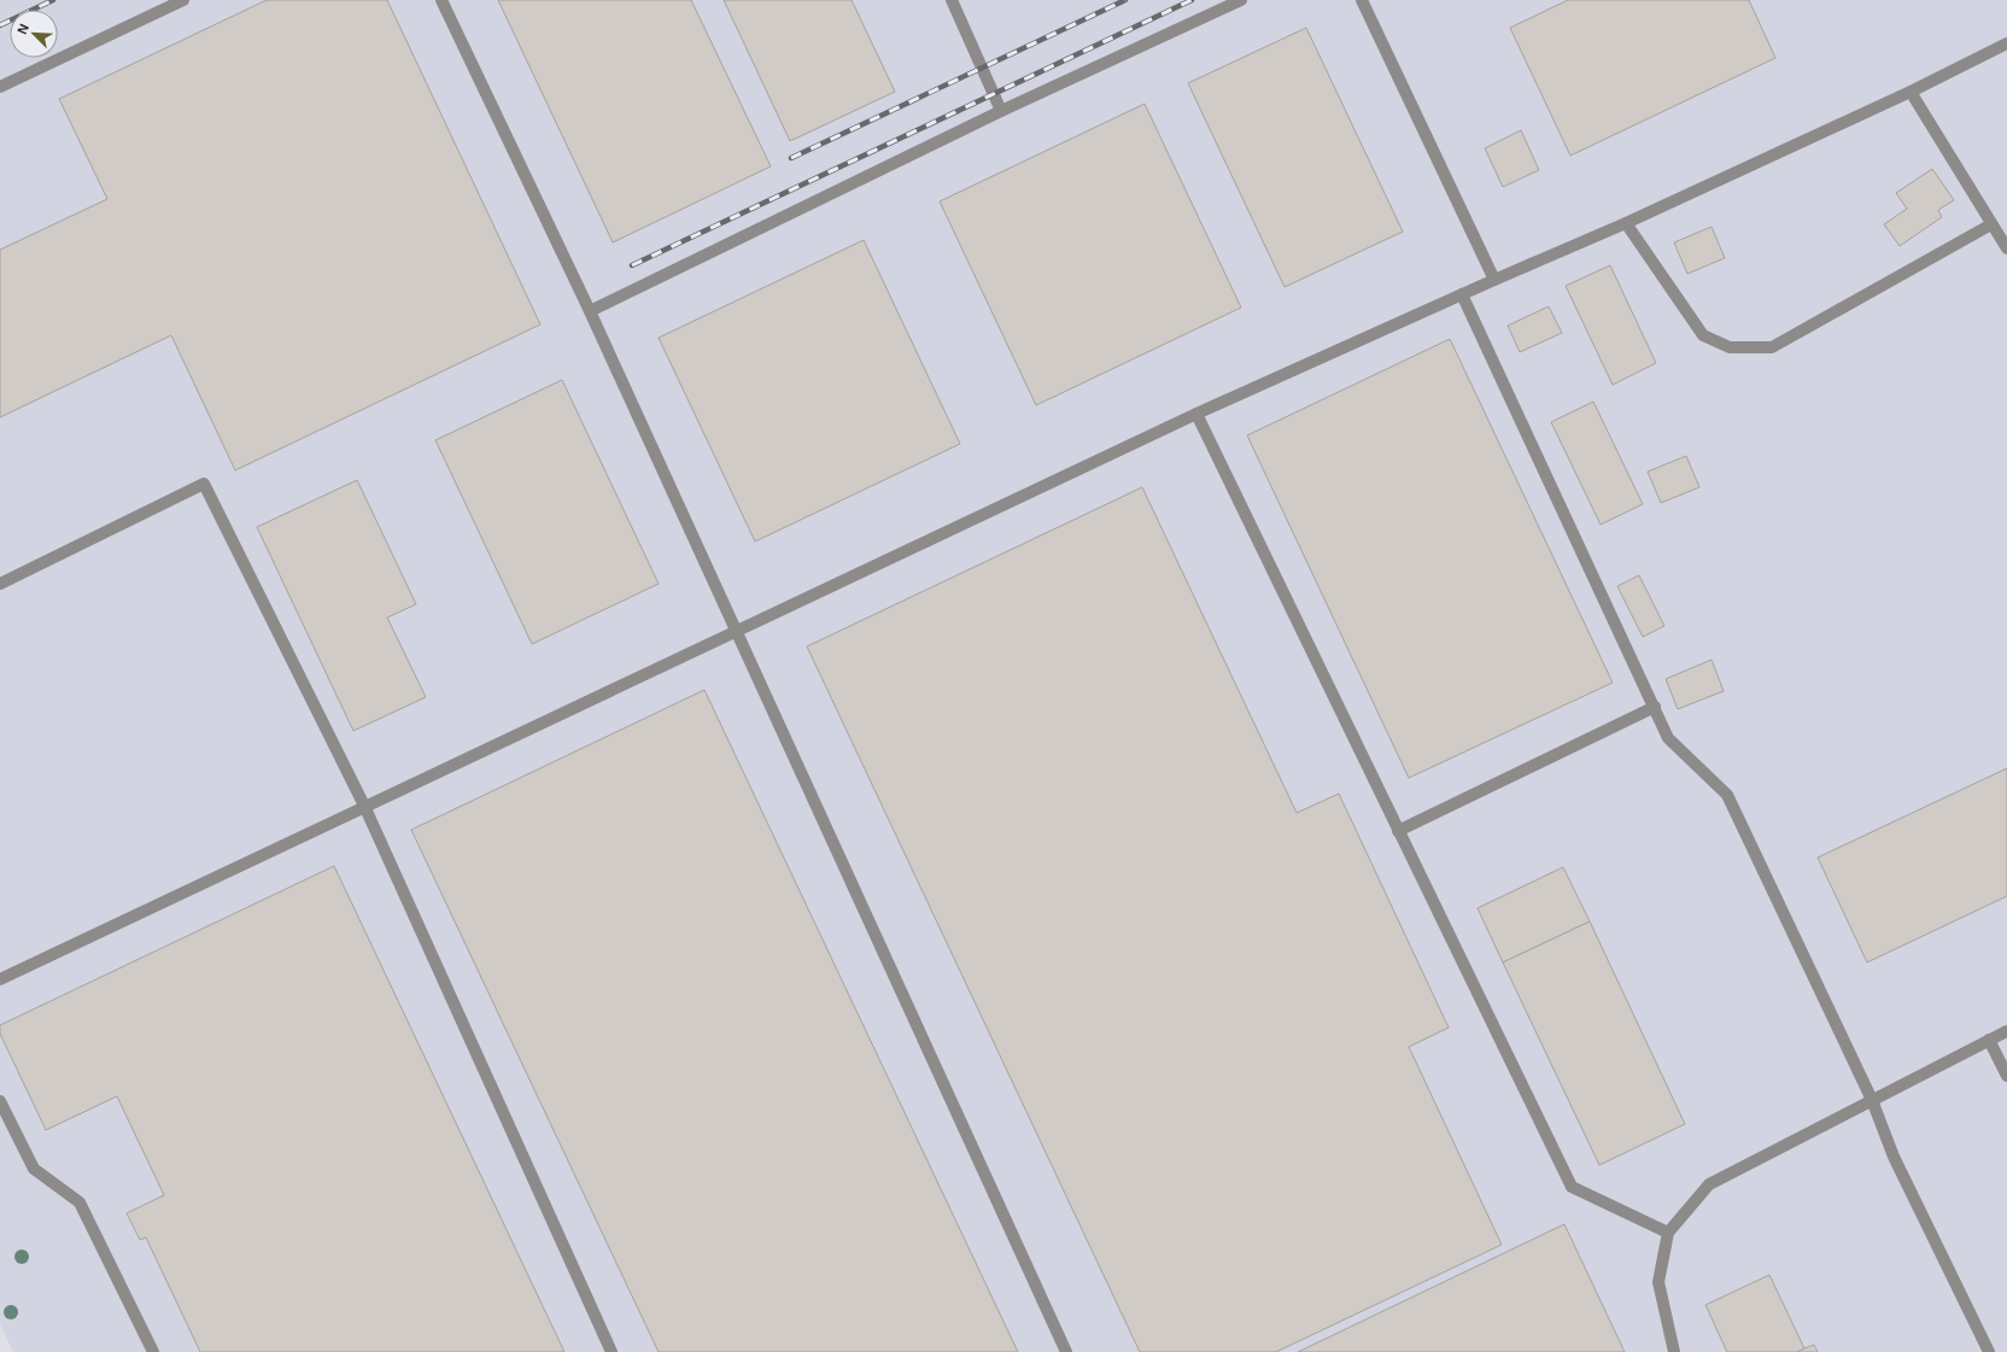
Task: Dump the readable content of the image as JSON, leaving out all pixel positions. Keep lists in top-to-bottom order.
{
  "north": "top left"
}
